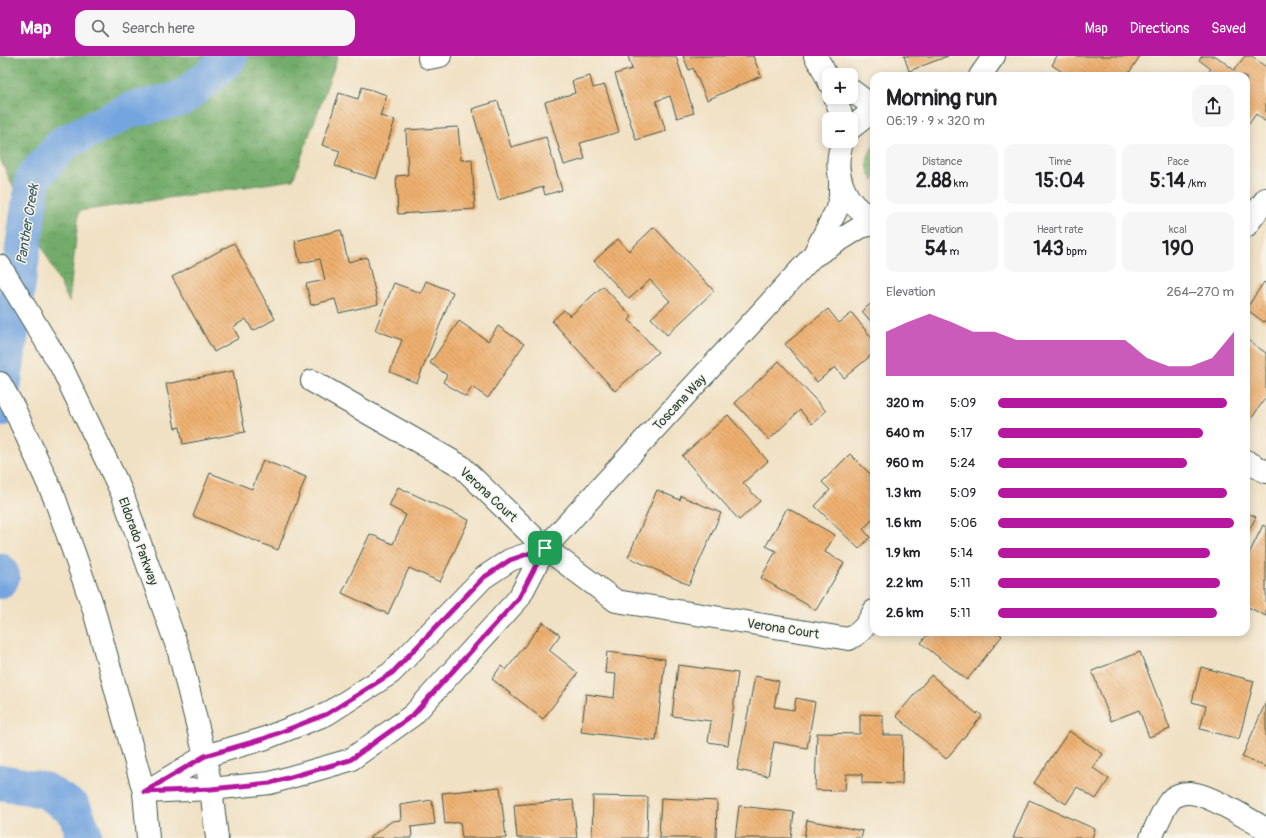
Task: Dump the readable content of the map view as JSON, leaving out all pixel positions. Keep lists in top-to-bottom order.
{
  "streets": {
    "street": ["Toscana Way", "Verona Court", "Eldorado Parkway"]
  },
  "crossings": [
    ["Toscana Way", "Verona Court"],
    ["Toscana Way", "Eldorado Parkway"]
  ],
  "water": ["Panther Creek"],
  "page": {
    "header": "Map",
    "search": "Search here",
    "nav": ["Map", "Directions", "Saved"],
    "map_buttons": ["+", "−"],
    "heading": ["Morning run", "06:19 · 9 × 320 m"],
    "stats": [
      ["Distance", "2.88 km"],
      ["Time", "15:04"],
      ["Pace", "5:14 /km"],
      ["Elevation", "54 m"],
      ["Heart rate", "143 bpm"],
      ["kcal", "190"]
    ],
    "chart": ["Elevation", "264–270 m"],
    "list": [
      {
        "name": "320 m",
        "note": "5:09"
      },
      {
        "name": "640 m",
        "note": "5:17"
      },
      {
        "name": "960 m",
        "note": "5:24"
      },
      {
        "name": "1.3 km",
        "note": "5:09"
      },
      {
        "name": "1.6 km",
        "note": "5:06"
      },
      {
        "name": "1.9 km",
        "note": "5:14"
      },
      {
        "name": "2.2 km",
        "note": "5:11"
      },
      {
        "name": "2.6 km",
        "note": "5:11"
      }
    ]
  }
}
